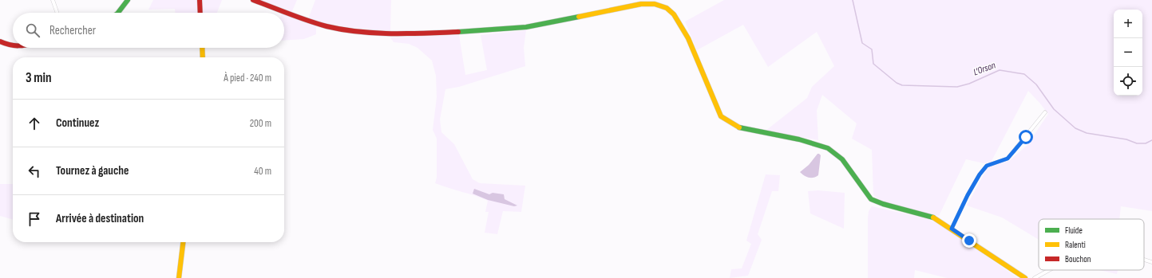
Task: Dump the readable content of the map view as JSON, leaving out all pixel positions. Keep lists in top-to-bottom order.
{
  "water": ["L’Orson"],
  "legend": ["Fluide", "Ralenti", "Bouchon"],
  "page": {
    "map_buttons": ["+", "−"],
    "search": "Rechercher",
    "heading": ["3 min", "À pied · 240 m"],
    "list": [
      ["Continuez", "200 m"],
      ["Tournez à gauche", "40 m"],
      "Arrivée à destination"
    ]
  }
}
